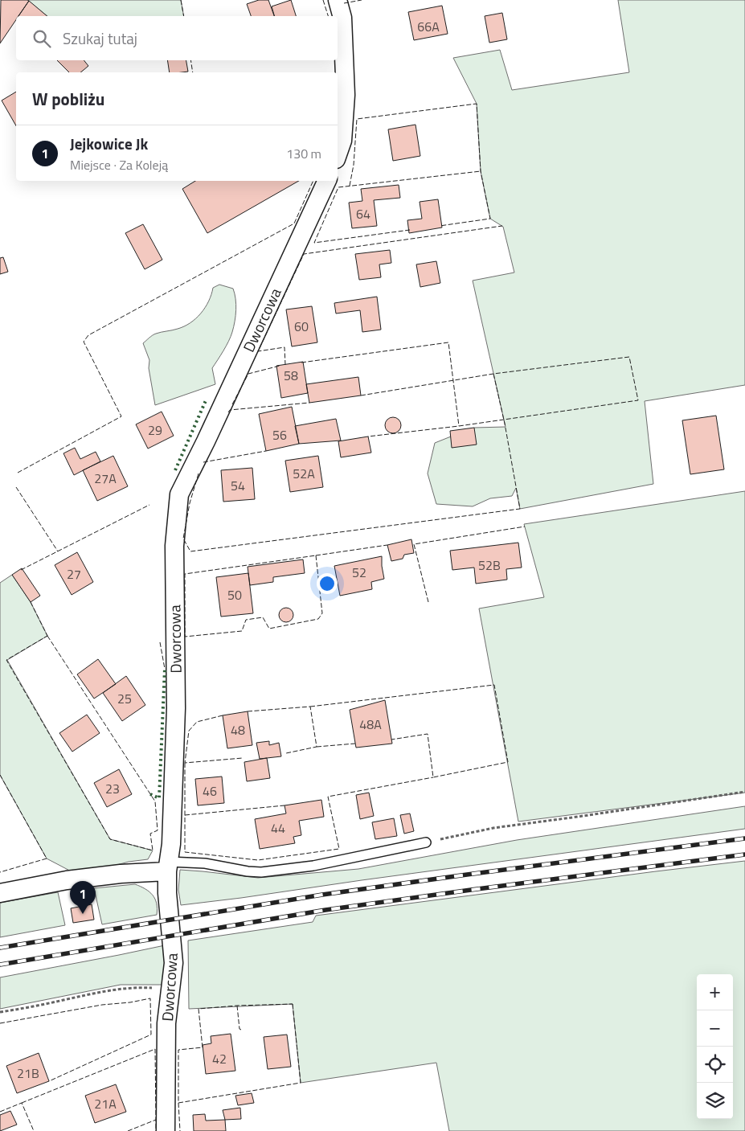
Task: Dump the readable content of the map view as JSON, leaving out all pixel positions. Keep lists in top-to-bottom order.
{
  "streets": {
    "street": ["Dworcowa"]
  },
  "house_numbers": [
    "66A",
    "64",
    "60",
    "58",
    "29",
    "56",
    "52A",
    "27A",
    "54",
    "52B",
    "52",
    "27",
    "50",
    "25",
    "48A",
    "48",
    "23",
    "46",
    "44",
    "42",
    "21B",
    "21A"
  ],
  "page": {
    "search": "Szukaj tutaj",
    "heading": "W pobliżu",
    "list": [
      {
        "mark": "1",
        "name": "Jejkowice Jk",
        "note": "Miejsce · Za Koleją",
        "value": "130 m"
      }
    ],
    "pins": "1",
    "map_buttons": ["+", "−"]
  }
}
